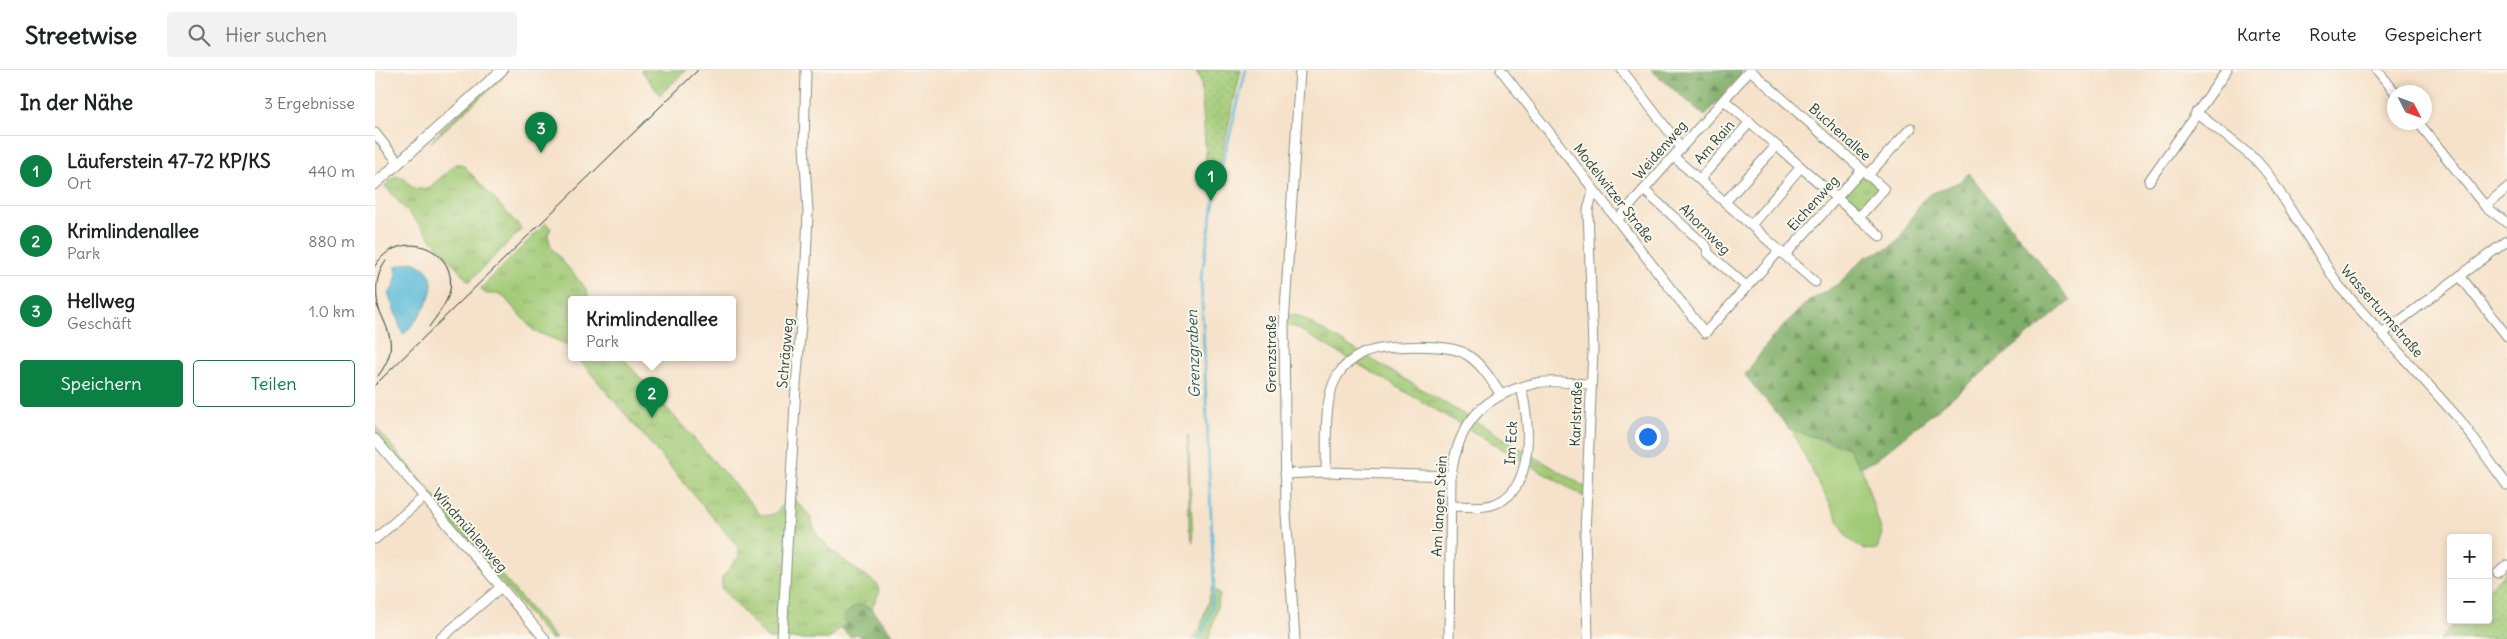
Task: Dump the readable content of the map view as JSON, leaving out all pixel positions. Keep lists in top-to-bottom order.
{
  "streets": {
    "street": [
      "Buchenallee",
      "Am Rain",
      "Weidenweg",
      "Modelwitzer Straße",
      "Eichenweg",
      "Ahornweg",
      "Wasserturmstraße",
      "Schrägweg",
      "Grenzstraße",
      "Karlstraße",
      "Im Eck",
      "Am langen Stein",
      "Windmühlenweg"
    ]
  },
  "crossings": [
    ["Buchenallee", "Weidenweg"],
    ["Buchenallee", "Eichenweg"],
    ["Am Rain", "Weidenweg"],
    ["Am Rain", "Eichenweg"],
    ["Weidenweg", "Modelwitzer Straße"],
    ["Weidenweg", "Ahornweg"],
    ["Modelwitzer Straße", "Eichenweg"],
    ["Modelwitzer Straße", "Karlstraße"],
    ["Eichenweg", "Ahornweg"],
    ["Karlstraße", "Am langen Stein"],
    ["Im Eck", "Am langen Stein"]
  ],
  "water": ["Grenzgraben"],
  "north": "bottom right",
  "page": {
    "header": "Streetwise",
    "search": "Hier suchen",
    "nav": ["Karte", "Route", "Gespeichert"],
    "heading": ["In der Nähe", "3 Ergebnisse"],
    "pins": ["3", "1", "2"],
    "list": [
      {
        "mark": "1",
        "name": "Läuferstein 47-72 KP/KS",
        "note": "Ort",
        "value": "440 m"
      },
      {
        "mark": "2",
        "name": "Krimlindenallee",
        "note": "Park",
        "value": "880 m"
      },
      {
        "mark": "3",
        "name": "Hellweg",
        "note": "Geschäft",
        "value": "1.0 km"
      }
    ],
    "popup": ["Krimlindenallee", "Park"],
    "buttons": ["Speichern", "Teilen"],
    "map_buttons": ["+", "−"]
  }
}
